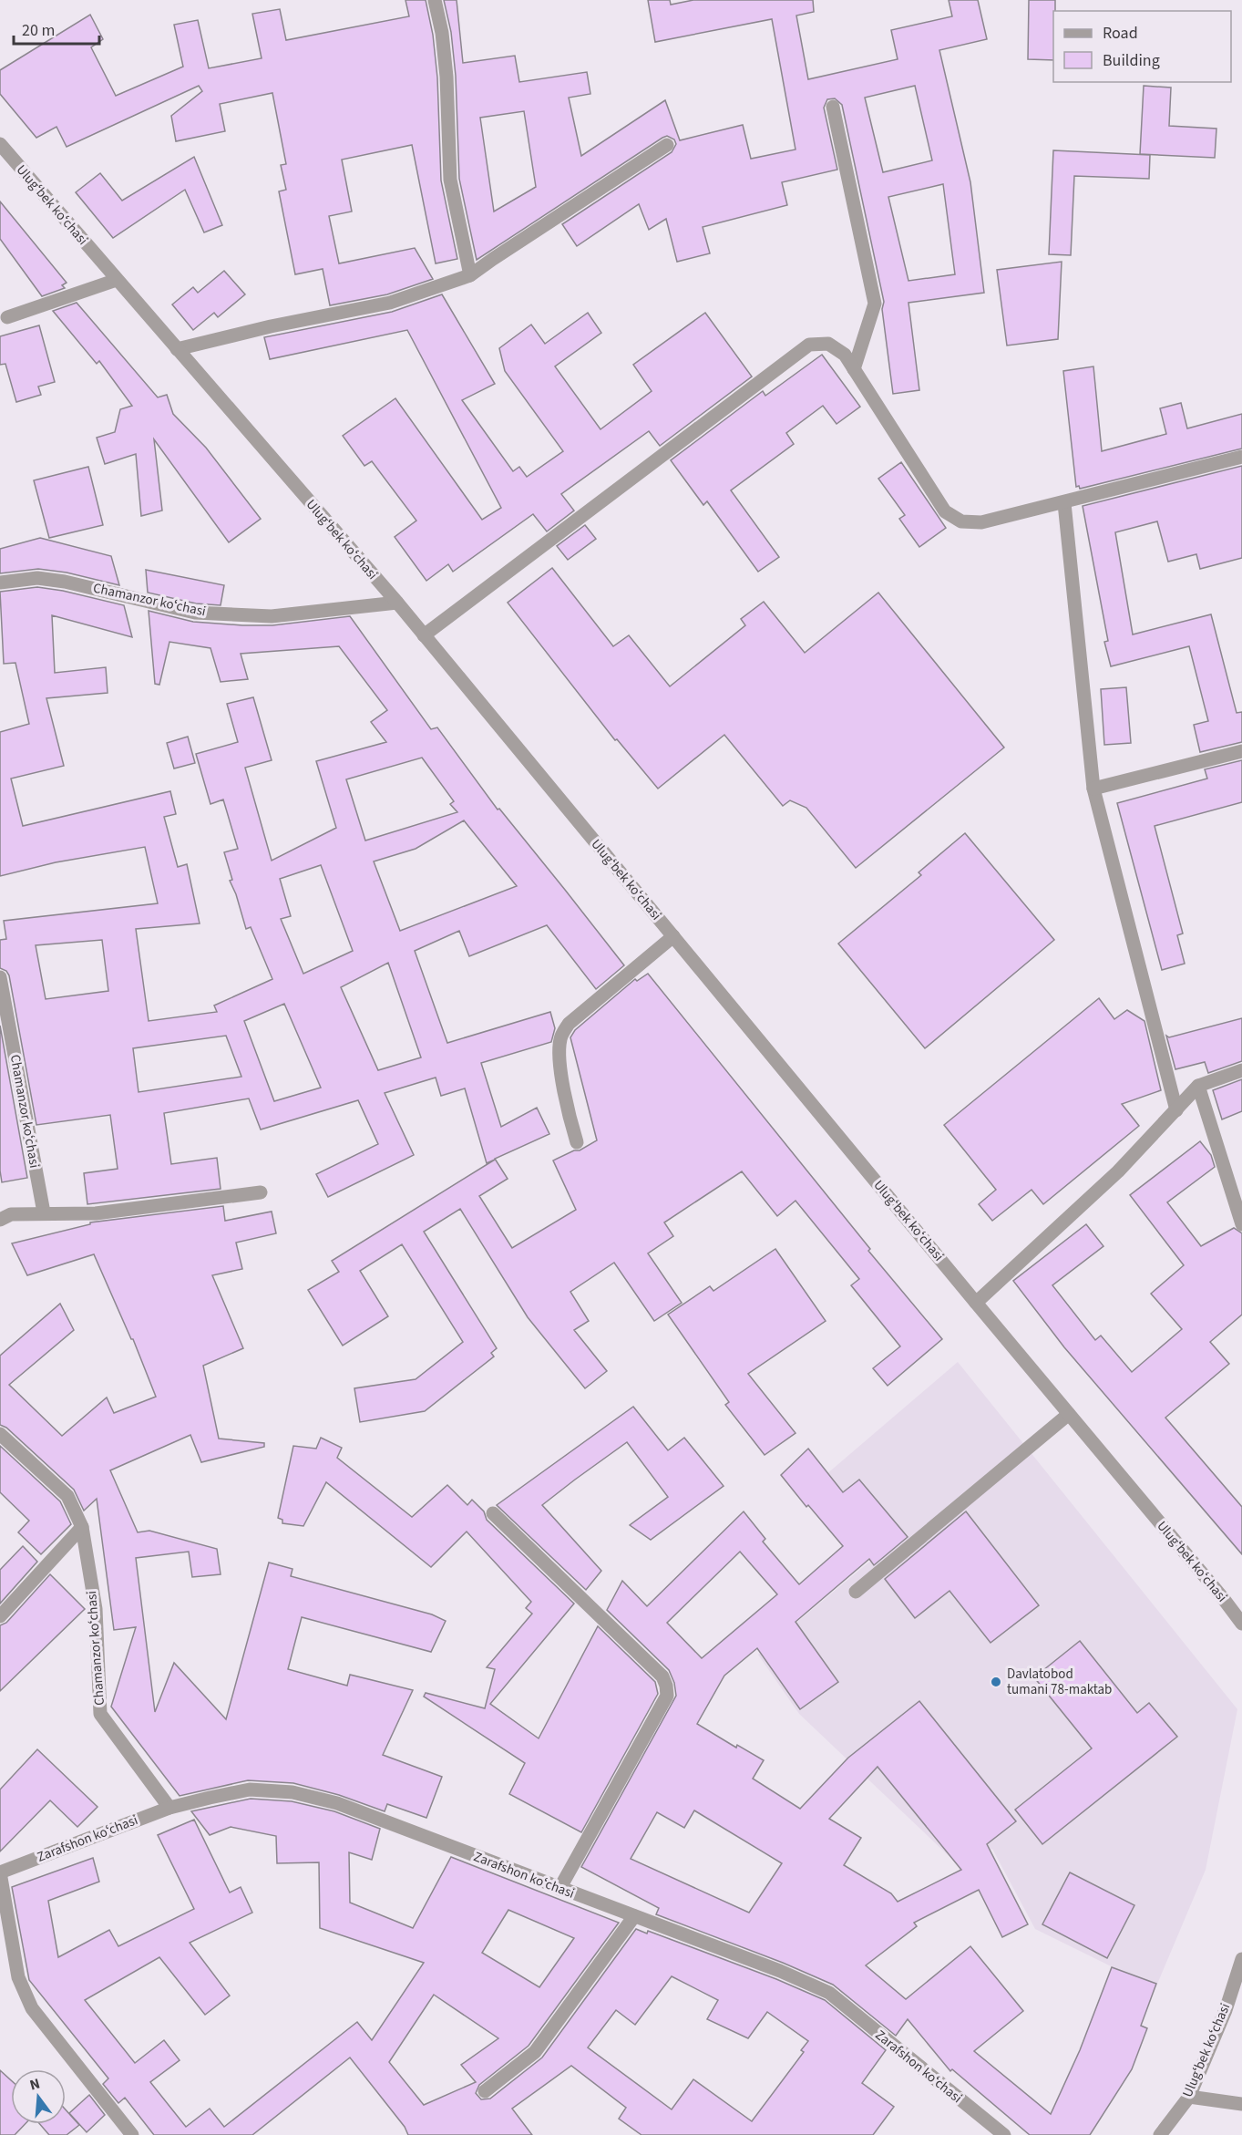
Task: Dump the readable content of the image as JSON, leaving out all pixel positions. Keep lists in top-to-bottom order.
{
  "streets": {
    "street": ["Ulugʻbek koʻchasi", "Chamanzor koʻchasi", "Zarafshon koʻchasi"]
  },
  "crossings": [
    ["Ulugʻbek koʻchasi", "Chamanzor koʻchasi"],
    ["Chamanzor koʻchasi", "Zarafshon koʻchasi"]
  ],
  "places": ["Davlatobod tumani 78-maktab"],
  "legend": ["Road", "Building"],
  "scale_bar": "20 m",
  "north": "top"
}
